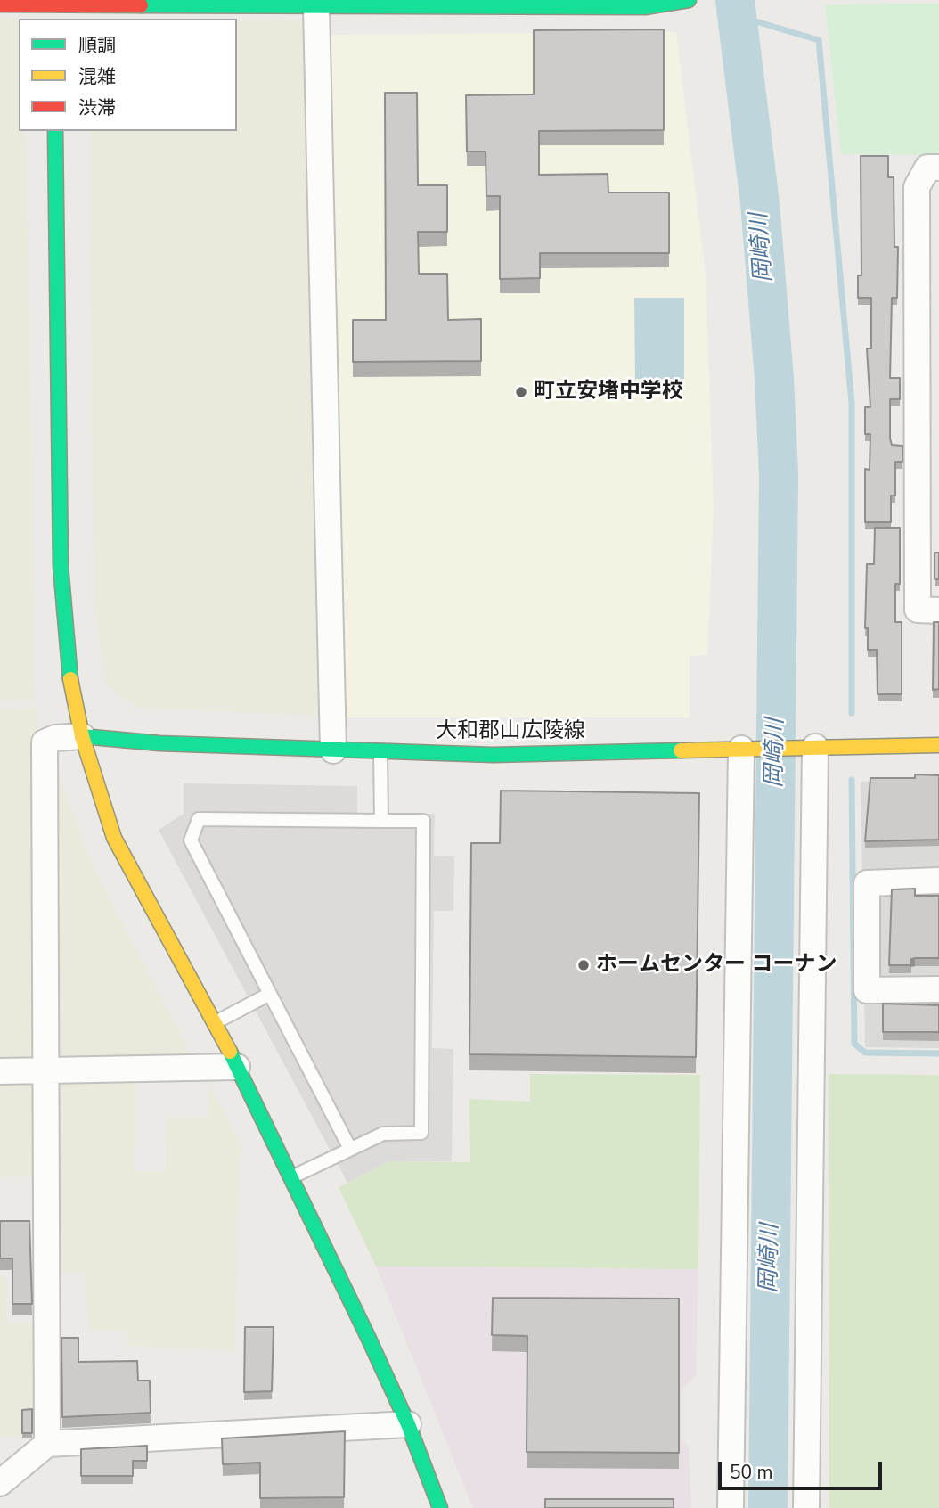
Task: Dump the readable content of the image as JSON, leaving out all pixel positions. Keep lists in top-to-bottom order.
{
  "streets": {
    "street": ["大和郡山広陵線"]
  },
  "water": ["岡崎川"],
  "places": ["町立安堵中学校", "ホームセンター コーナン"],
  "legend": ["順調", "混雑", "渋滞"],
  "scale_bar": "50 m"
}
